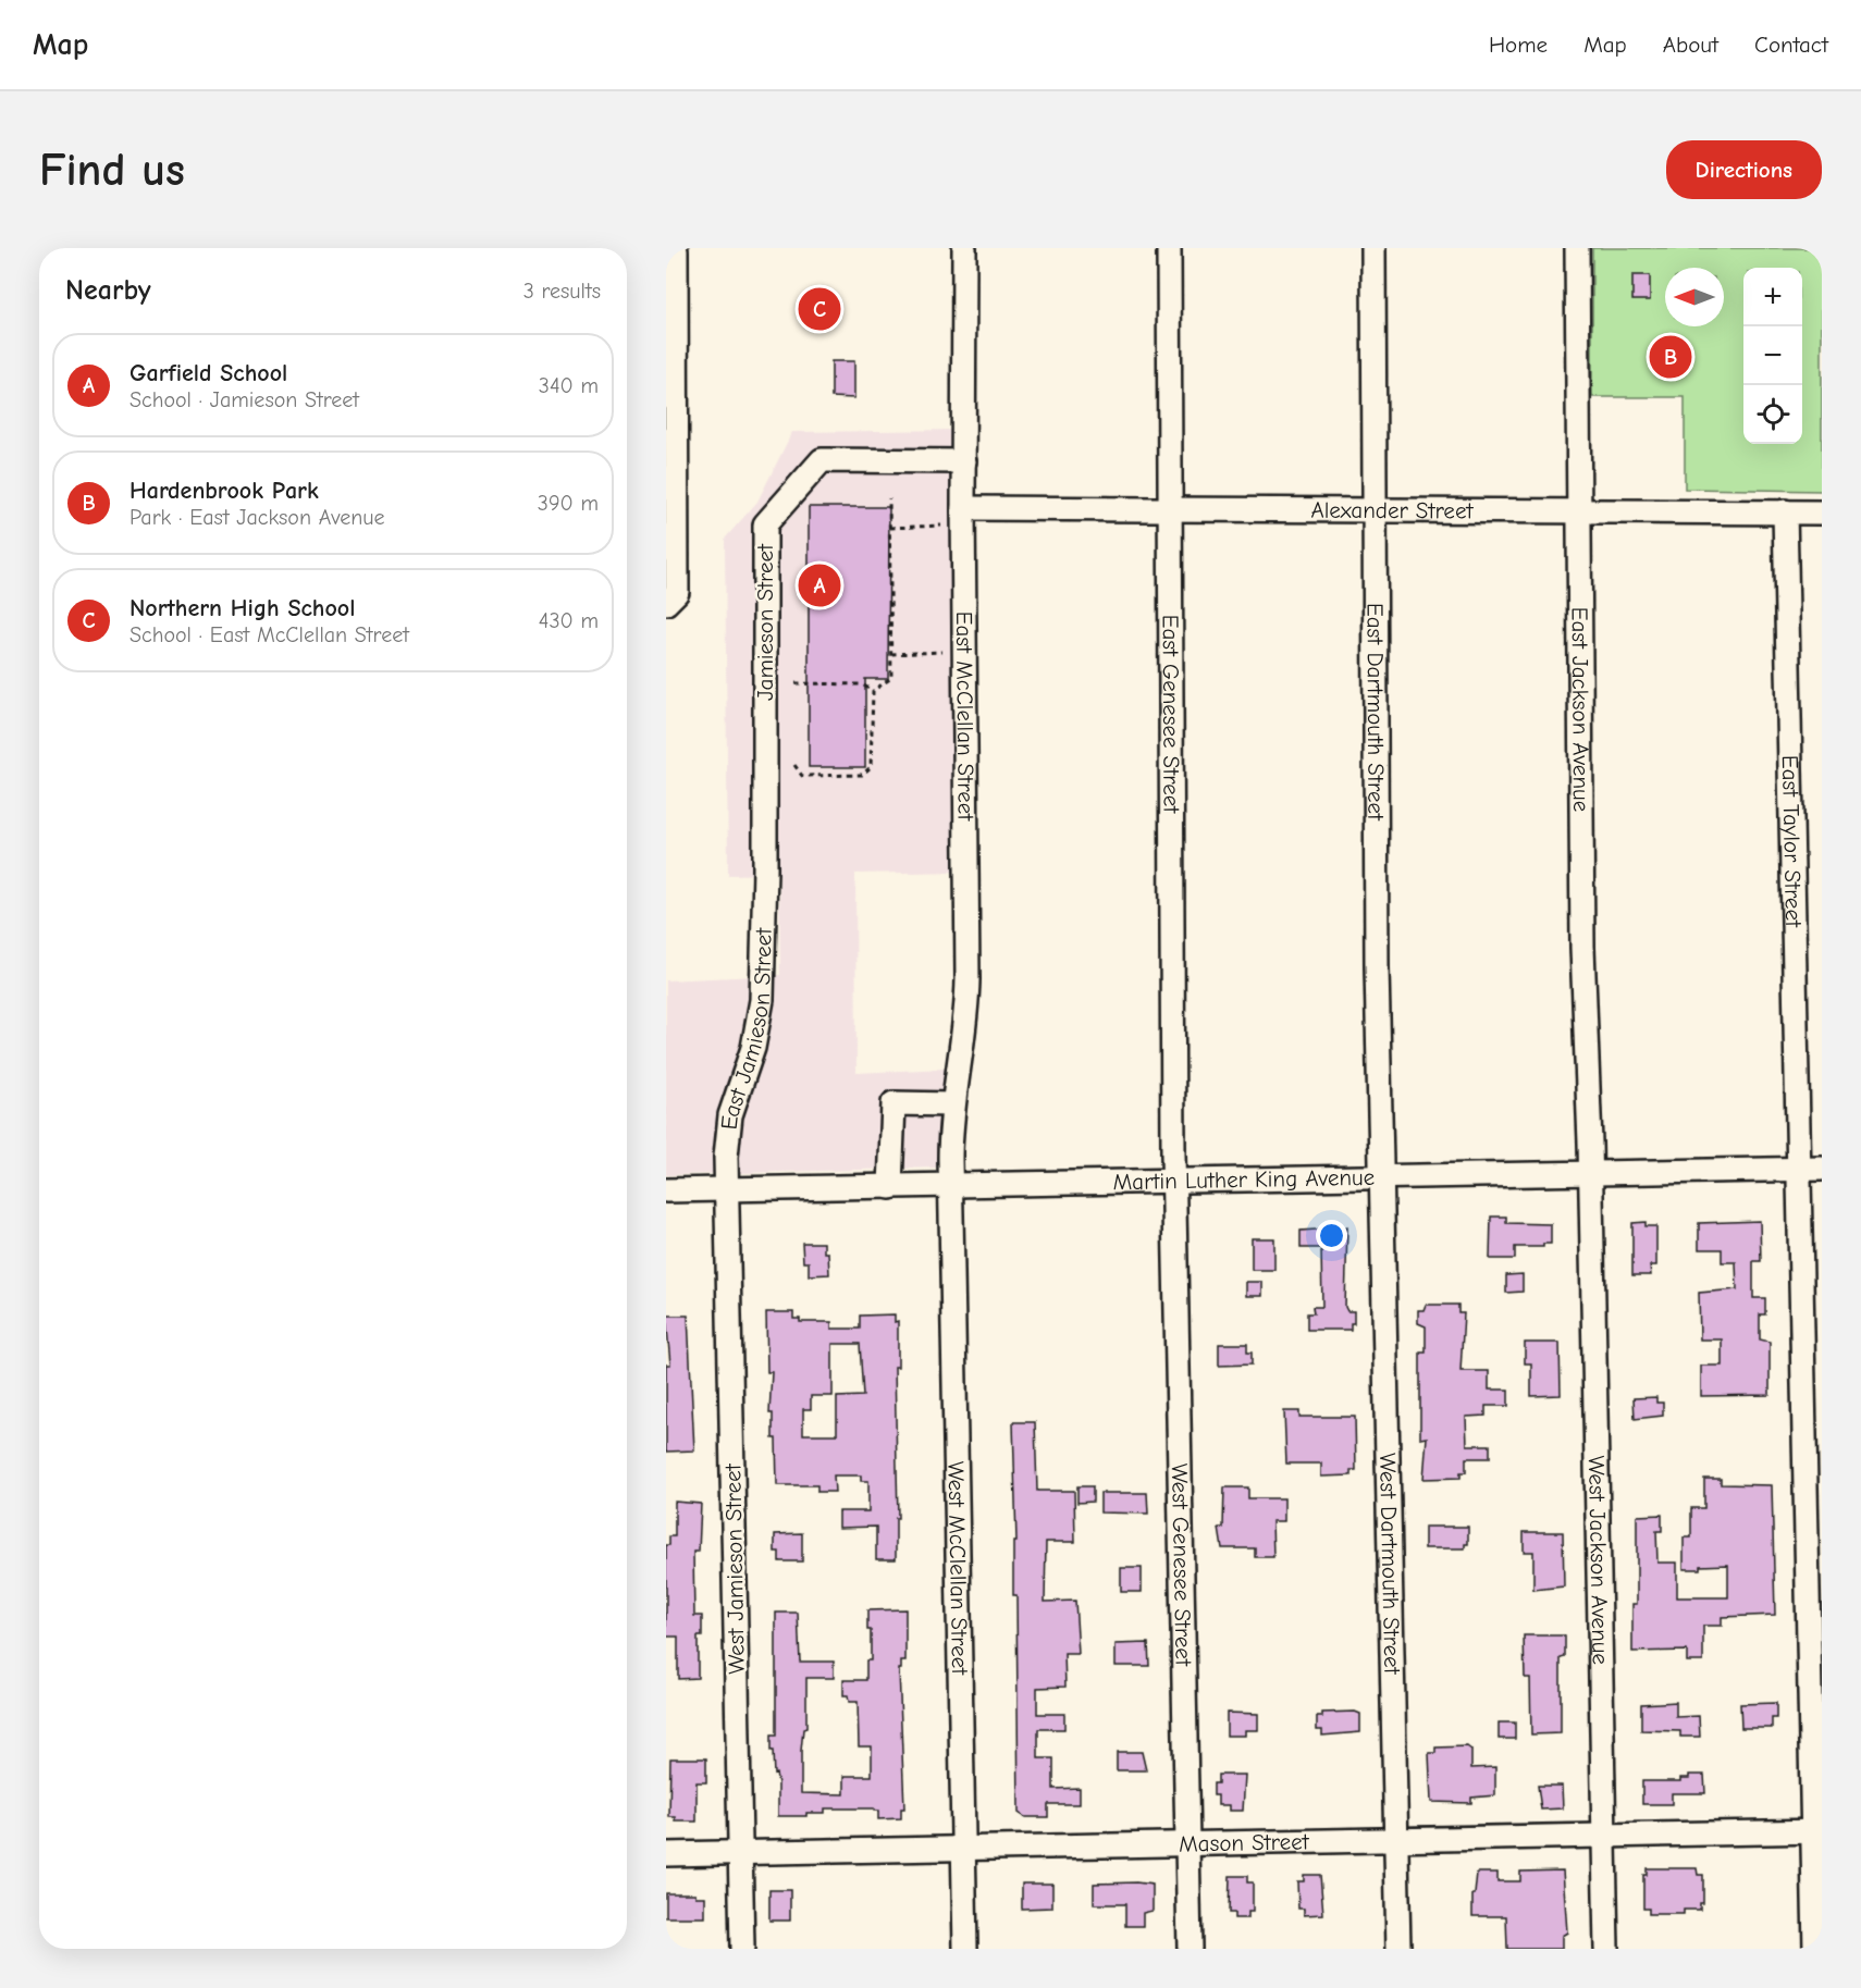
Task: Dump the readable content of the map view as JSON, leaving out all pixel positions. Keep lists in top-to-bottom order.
{
  "streets": {
    "street": [
      "Alexander Street",
      "Jamieson Street",
      "East Jackson Avenue",
      "East Dartmouth Street",
      "East Genesee Street",
      "East McClellan Street",
      "East Taylor Street",
      "East Jamieson Street",
      "Martin Luther King Avenue",
      "West Jackson Avenue",
      "West Dartmouth Street",
      "West Genesee Street",
      "West McClellan Street",
      "West Jamieson Street",
      "Mason Street"
    ]
  },
  "crossings": [
    ["Alexander Street", "East Jackson Avenue"],
    ["Alexander Street", "East Dartmouth Street"],
    ["Alexander Street", "East Genesee Street"],
    ["Alexander Street", "East McClellan Street"],
    ["Alexander Street", "East Taylor Street"],
    ["Jamieson Street", "East McClellan Street"],
    ["Jamieson Street", "East Jamieson Street"],
    ["East Jackson Avenue", "Martin Luther King Avenue"],
    ["East Jackson Avenue", "West Jackson Avenue"],
    ["East Dartmouth Street", "Martin Luther King Avenue"],
    ["East Dartmouth Street", "West Dartmouth Street"],
    ["East Genesee Street", "Martin Luther King Avenue"],
    ["East Genesee Street", "West Genesee Street"],
    ["East McClellan Street", "Martin Luther King Avenue"],
    ["East McClellan Street", "West McClellan Street"],
    ["East Taylor Street", "Martin Luther King Avenue"],
    ["East Taylor Street", "Mason Street"],
    ["East Jamieson Street", "Martin Luther King Avenue"],
    ["East Jamieson Street", "West Jamieson Street"],
    ["Martin Luther King Avenue", "West Jackson Avenue"],
    ["Martin Luther King Avenue", "West Dartmouth Street"],
    ["Martin Luther King Avenue", "West Genesee Street"],
    ["Martin Luther King Avenue", "West McClellan Street"],
    ["Martin Luther King Avenue", "West Jamieson Street"],
    ["West Jackson Avenue", "Mason Street"],
    ["West Dartmouth Street", "Mason Street"],
    ["West Genesee Street", "Mason Street"],
    ["West McClellan Street", "Mason Street"],
    ["West Jamieson Street", "Mason Street"]
  ],
  "north": "left",
  "page": {
    "header": "Map",
    "nav": [
      "Home",
      "Map",
      "About",
      "Contact"
    ],
    "buttons": "Directions",
    "title": "Find us",
    "heading": ["Nearby", "3 results"],
    "map_buttons": ["+", "−"],
    "pins": ["C", "B", "A"],
    "list": [
      {
        "mark": "A",
        "name": "Garfield School",
        "note": "School · Jamieson Street",
        "value": "340 m"
      },
      {
        "mark": "B",
        "name": "Hardenbrook Park",
        "note": "Park · East Jackson Avenue",
        "value": "390 m"
      },
      {
        "mark": "C",
        "name": "Northern High School",
        "note": "School · East McClellan Street",
        "value": "430 m"
      }
    ]
  }
}
